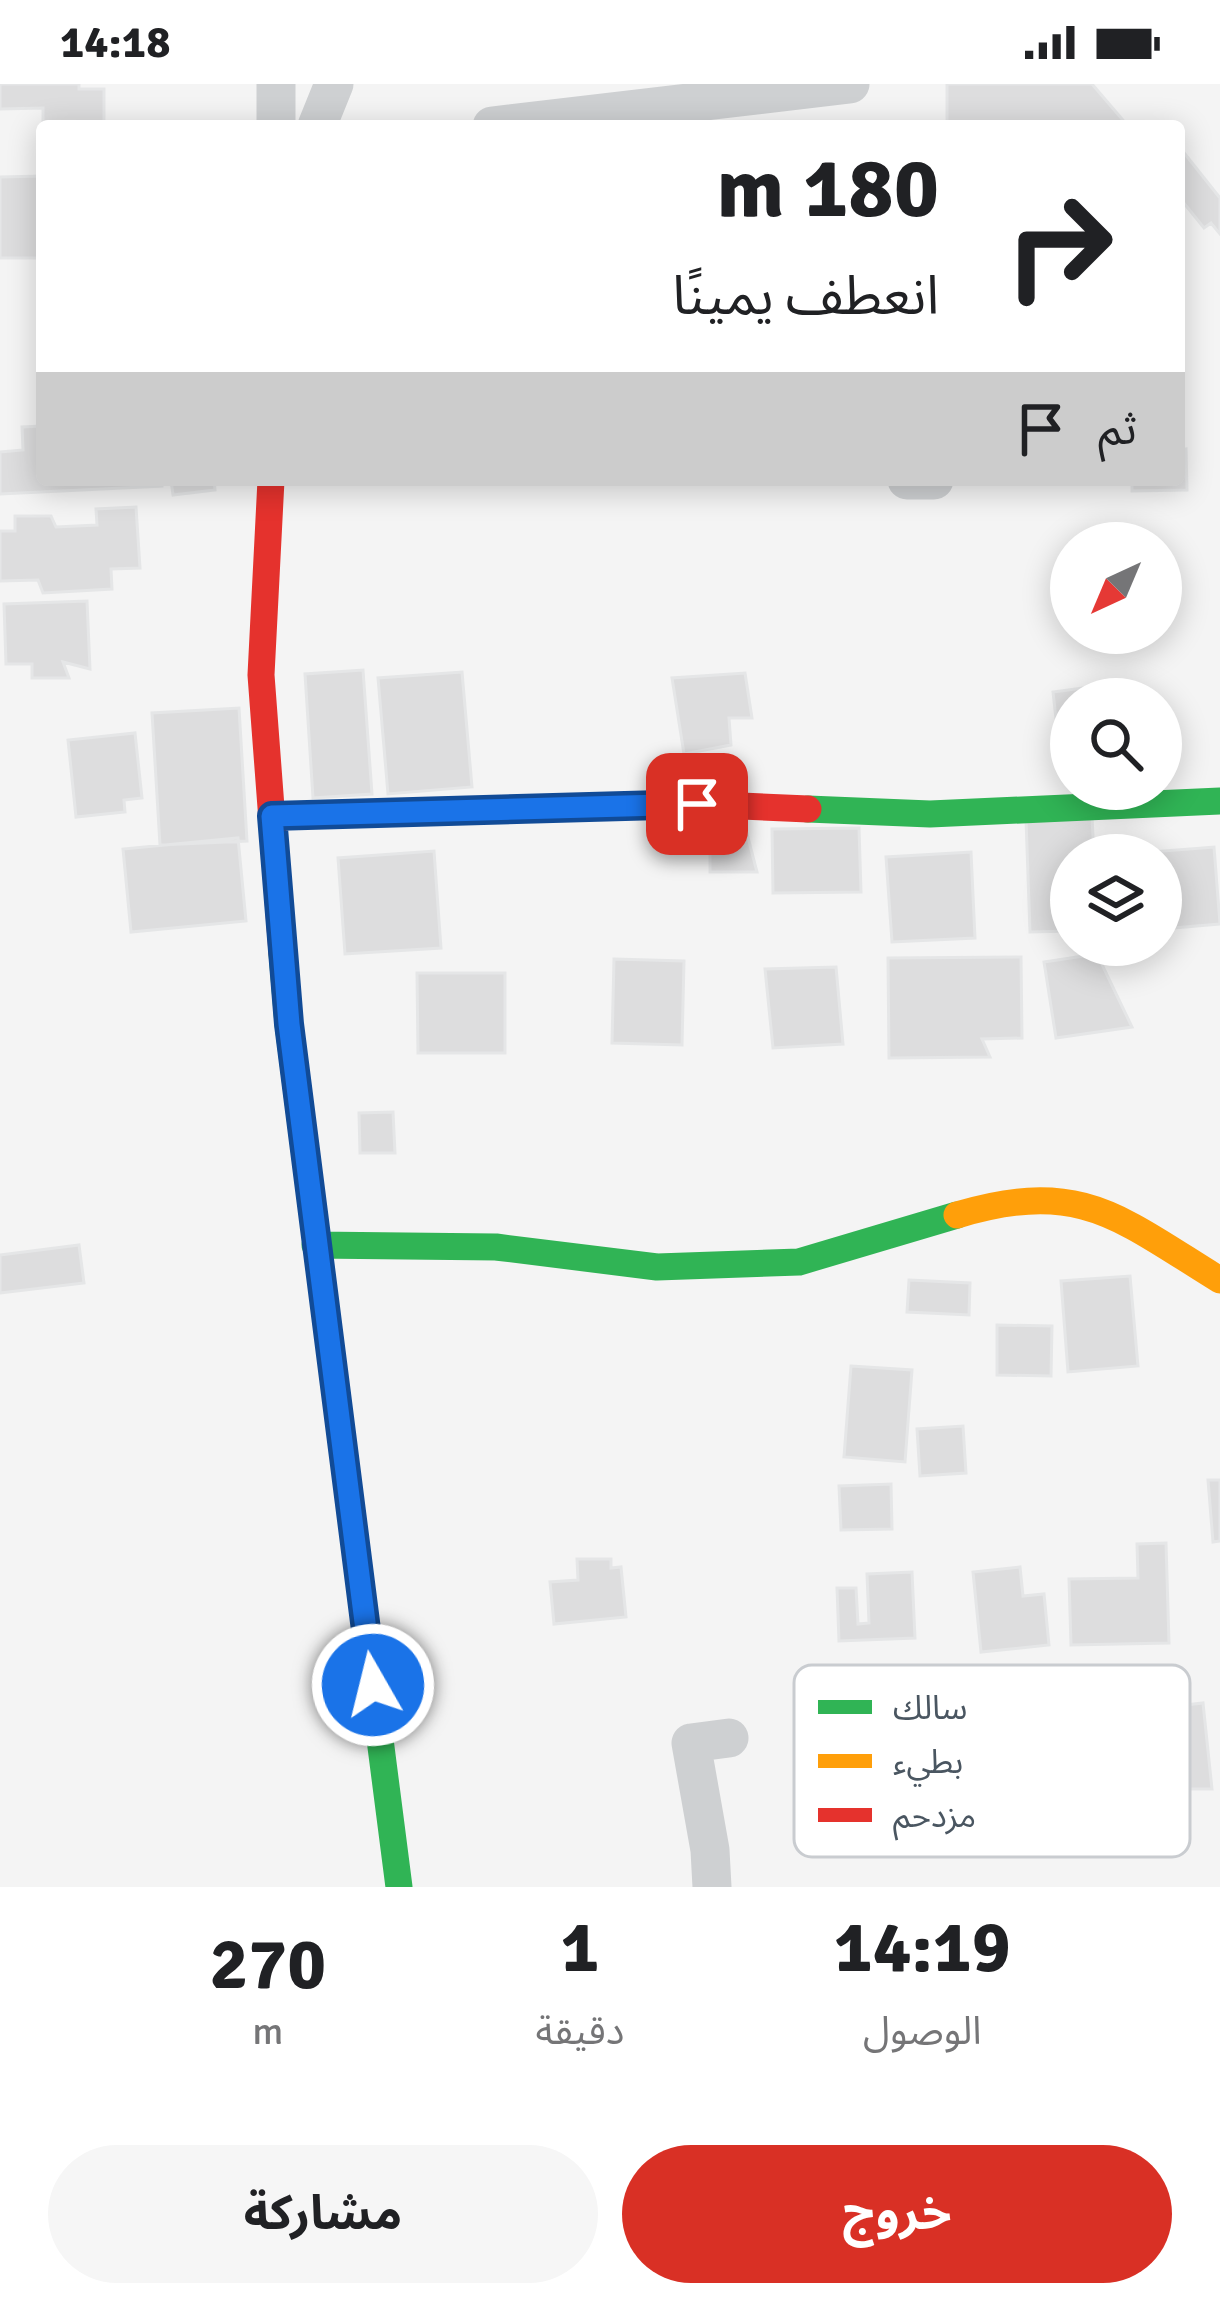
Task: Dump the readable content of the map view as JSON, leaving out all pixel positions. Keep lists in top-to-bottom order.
{
  "legend": ["سالك", "بطيء", "مزدحم"],
  "north": "bottom left",
  "page": {
    "status": "14:18",
    "turn": ["180 m", "انعطف يمينًا"],
    "then": "ثم",
    "eta": [
      "14:19",
      "الوصول",
      "1",
      "دقيقة",
      "270",
      "m"
    ],
    "buttons": ["خروج", "مشاركة"]
  }
}
